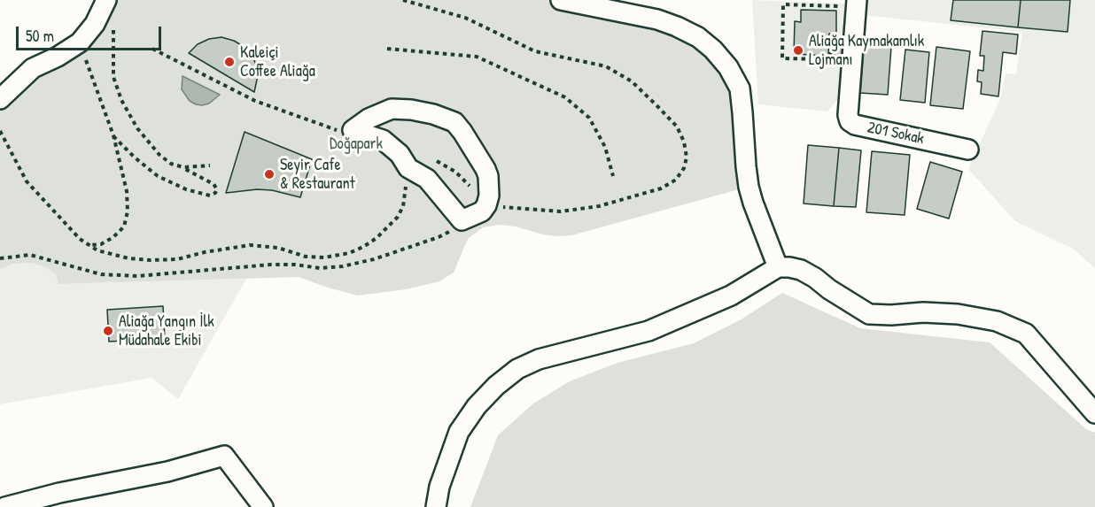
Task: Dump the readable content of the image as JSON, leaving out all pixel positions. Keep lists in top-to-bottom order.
{
  "streets": {
    "street": ["201 Sokak"]
  },
  "parks": ["Doğapark"],
  "places": [
    "Aliağa Kaymakamlık Lojmanı",
    "Kaleiçi Coffee Aliağa",
    "Seyir Cafe & Restaurant",
    "Aliağa Yangın İlk Müdahale Ekibi"
  ],
  "scale_bar": "50 m"
}
